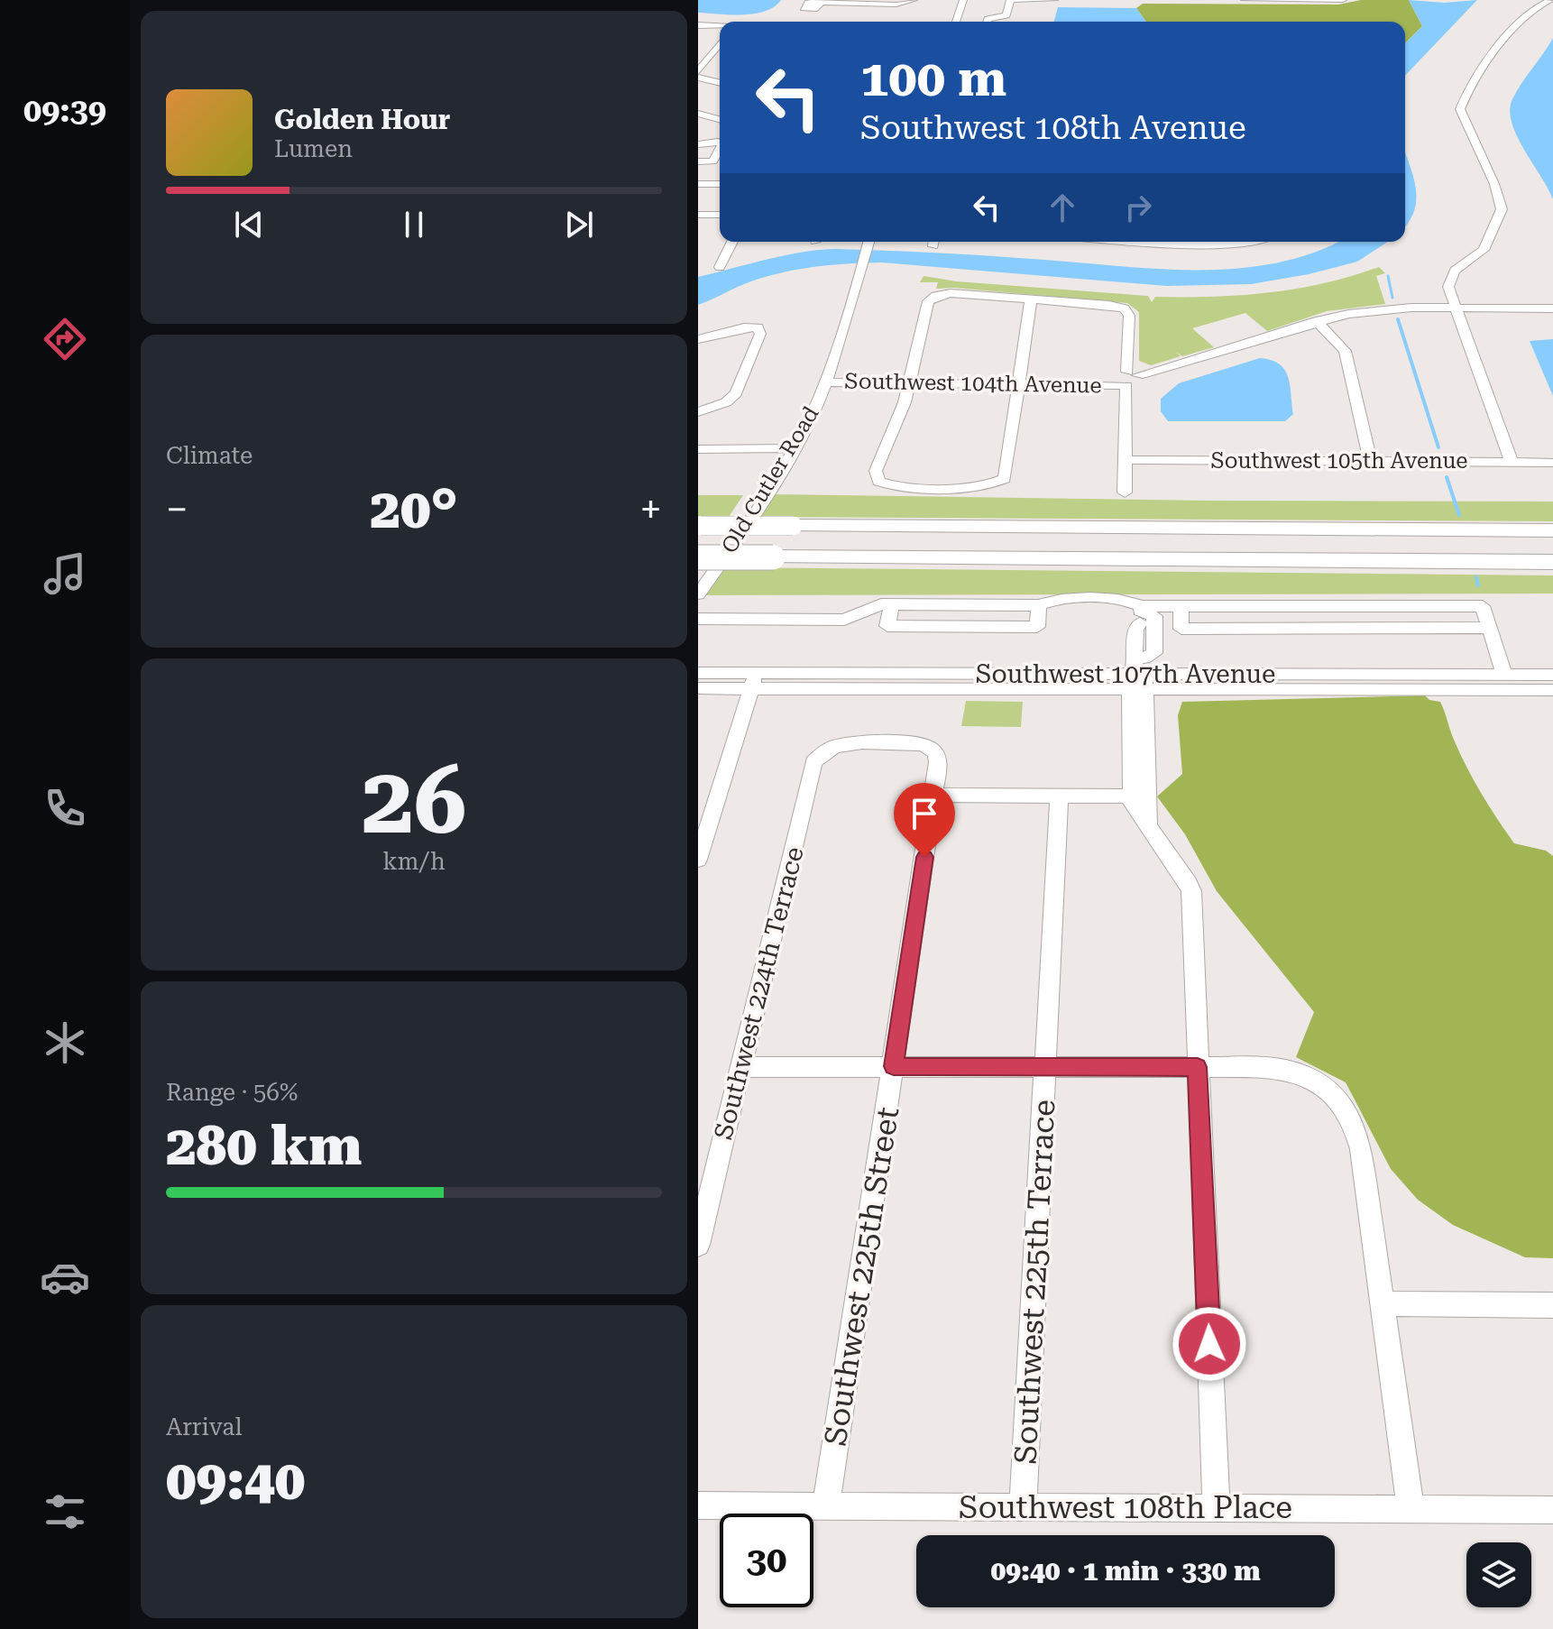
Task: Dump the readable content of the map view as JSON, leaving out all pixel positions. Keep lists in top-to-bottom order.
{
  "streets": {
    "street": [
      "Southwest 104th Avenue",
      "Southwest 105th Avenue",
      "Old Cutler Road",
      "Southwest 107th Avenue",
      "Southwest 224th Terrace",
      "Southwest 225th Street",
      "Southwest 225th Terrace",
      "Southwest 108th Place"
    ]
  },
  "crossings": [
    ["Southwest 104th Avenue", "Old Cutler Road"],
    ["Southwest 224th Terrace", "Southwest 225th Street"],
    ["Southwest 225th Street", "Southwest 108th Place"],
    ["Southwest 225th Terrace", "Southwest 108th Place"]
  ],
  "page": {
    "tabs": "09:39",
    "turn": ["100 m", "Southwest 108th Avenue"],
    "song": ["Golden Hour", "Lumen"],
    "tile": [
      "Climate",
      ["26", "km/h"],
      ["Range · 56%", "280 km"],
      ["Arrival", "09:40"]
    ],
    "heat": ["−", "20°", "+"],
    "limit": "30",
    "trip": "09:40 · 1 min · 330 m"
  }
}
